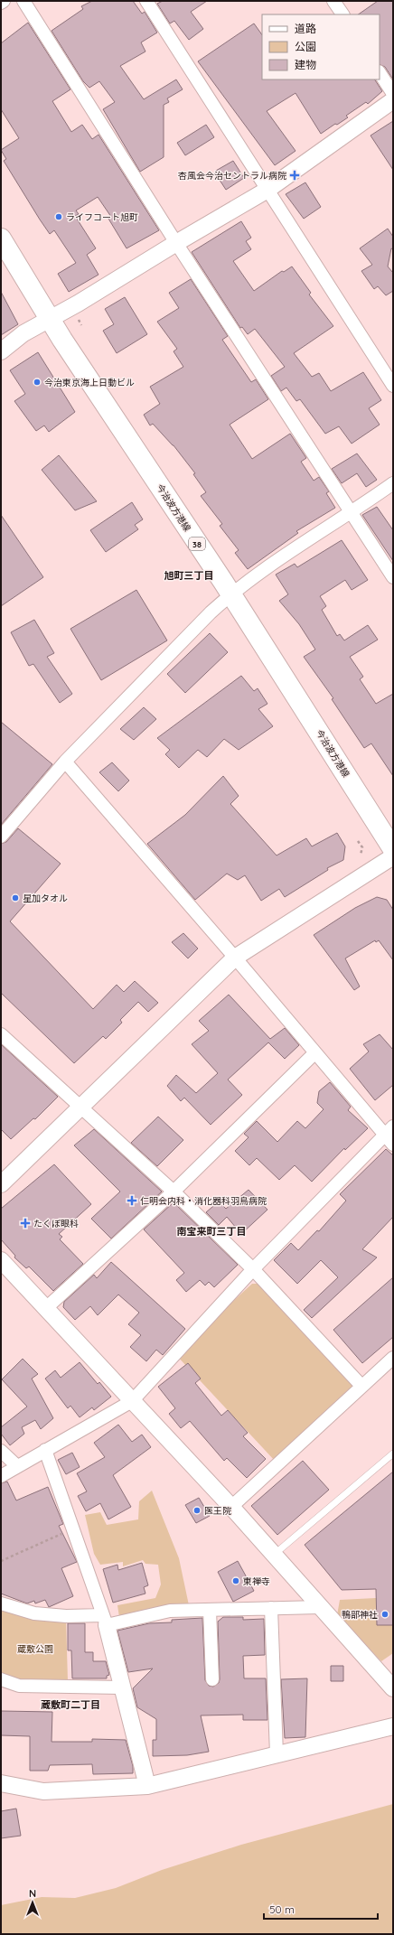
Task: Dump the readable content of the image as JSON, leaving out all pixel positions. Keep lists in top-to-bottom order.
{
  "streets": {
    "main road": ["今治波方港線", "38"]
  },
  "districts": ["旭町三丁目", "南宝来町三丁目", "蔵敷町二丁目"],
  "parks": ["蔵敷公園"],
  "places": {
    "health": ["杏風会今治セントラル病院", "仁明会内科・消化器科羽鳥病院", "たくぼ眼科"],
    "other": [
      "ライフコート旭町",
      "今治東京海上日動ビル",
      "星加タオル",
      "医王院",
      "東禅寺",
      "鴨部神社"
    ]
  },
  "legend": ["道路", "公園", "建物"],
  "scale_bar": "50 m",
  "north": "top"
}
